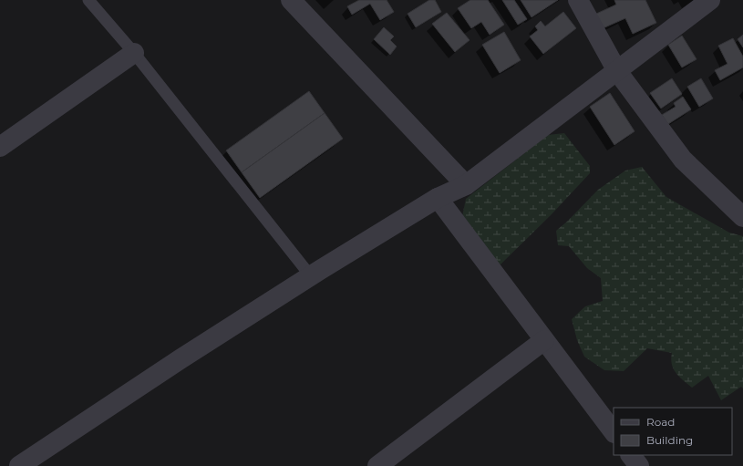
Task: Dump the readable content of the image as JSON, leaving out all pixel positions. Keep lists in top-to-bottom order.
{
  "legend": ["Road", "Building"]
}
